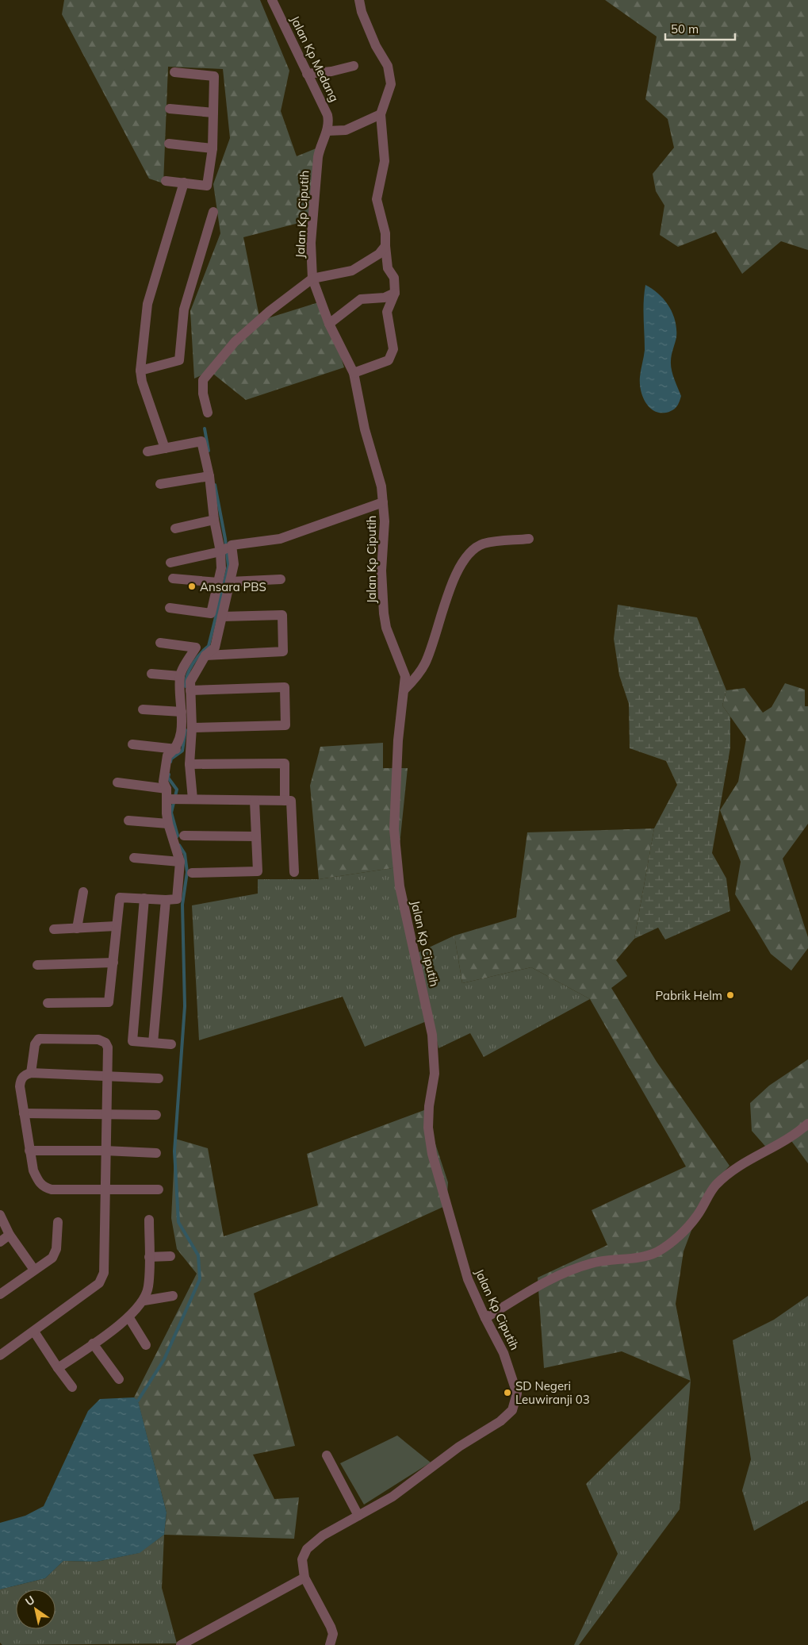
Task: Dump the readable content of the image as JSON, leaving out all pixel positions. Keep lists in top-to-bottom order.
{
  "streets": {
    "street": ["Jalan Kp Medang", "Jalan Kp Ciputih"]
  },
  "crossings": [
    ["Jalan Kp Medang", "Jalan Kp Ciputih"]
  ],
  "places": ["Ansara PBS", "Pabrik Helm", "SD Negeri Leuwiranji 03"],
  "scale_bar": "50 m",
  "north": "top left"
}
